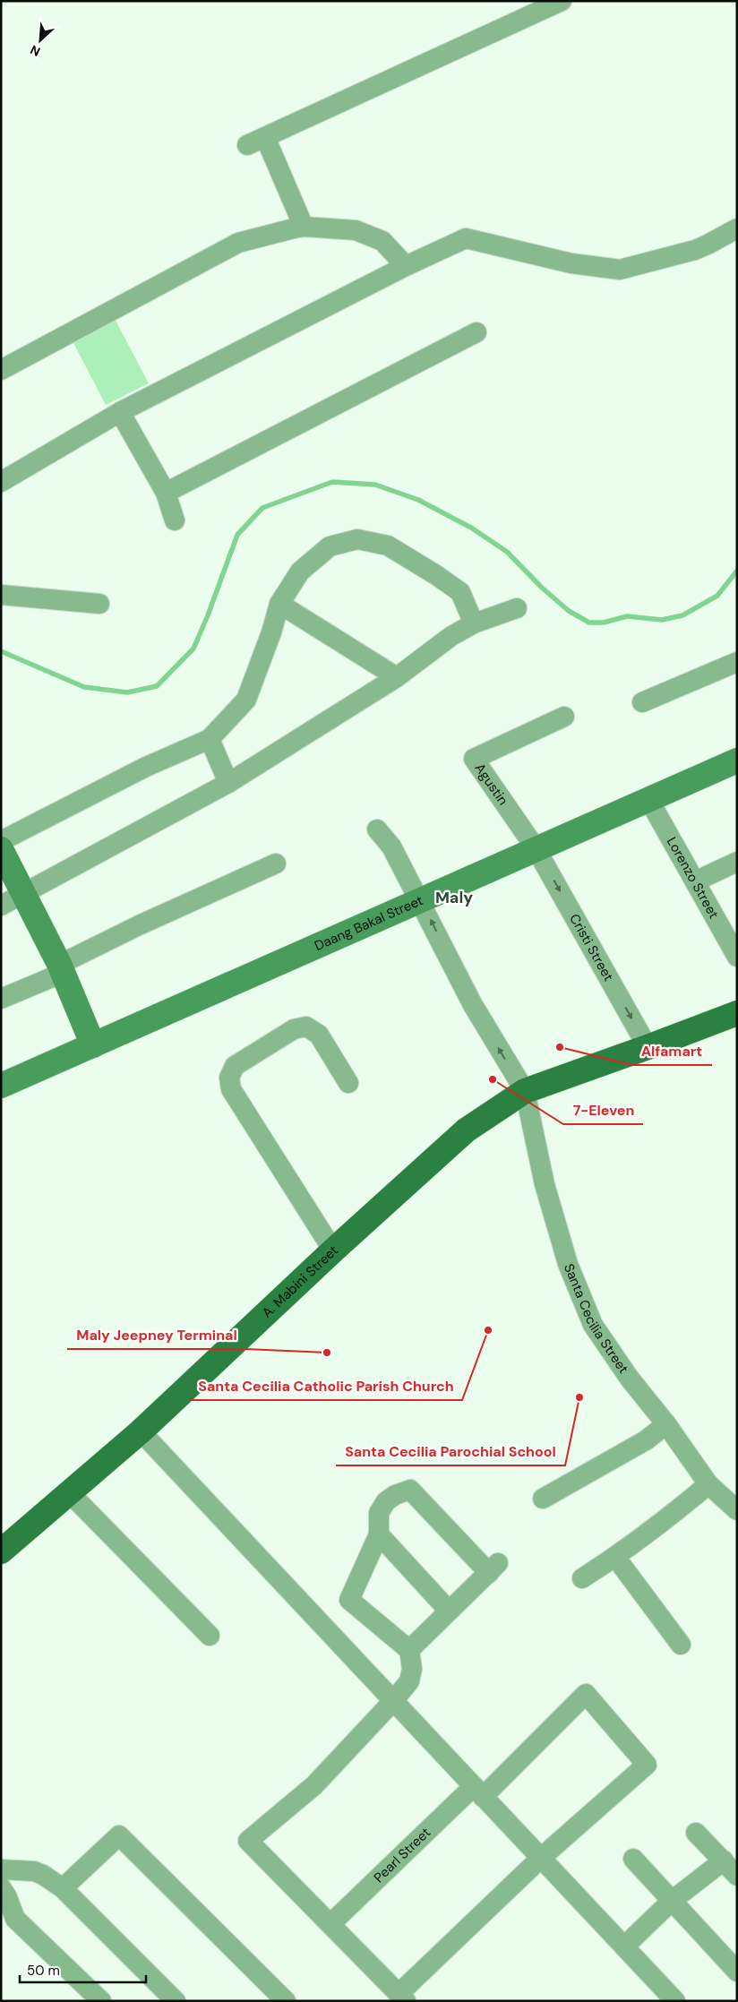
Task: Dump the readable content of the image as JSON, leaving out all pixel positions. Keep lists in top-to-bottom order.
{
  "streets": {
    "main road": ["A. Mabini Street"],
    "street": [
      "Agustin",
      "Lorenzo Street",
      "Daang Bakal Street",
      "Cristi Street",
      "Santa Cecilia Street",
      "Pearl Street"
    ]
  },
  "crossings": [
    ["Agustin", "Daang Bakal Street"],
    ["Agustin", "Cristi Street"],
    ["Lorenzo Street", "Daang Bakal Street"],
    ["Daang Bakal Street", "Cristi Street"],
    ["Daang Bakal Street", "Santa Cecilia Street"],
    ["Cristi Street", "A. Mabini Street"],
    ["A. Mabini Street", "Santa Cecilia Street"]
  ],
  "one_way": ["Cristi Street"],
  "districts": ["Maly"],
  "places": [
    "Alfamart",
    "7-Eleven",
    "Santa Cecilia Catholic Parish Church",
    "Maly Jeepney Terminal",
    "Santa Cecilia Parochial School"
  ],
  "scale_bar": "50 m",
  "north": "bottom left"
}
